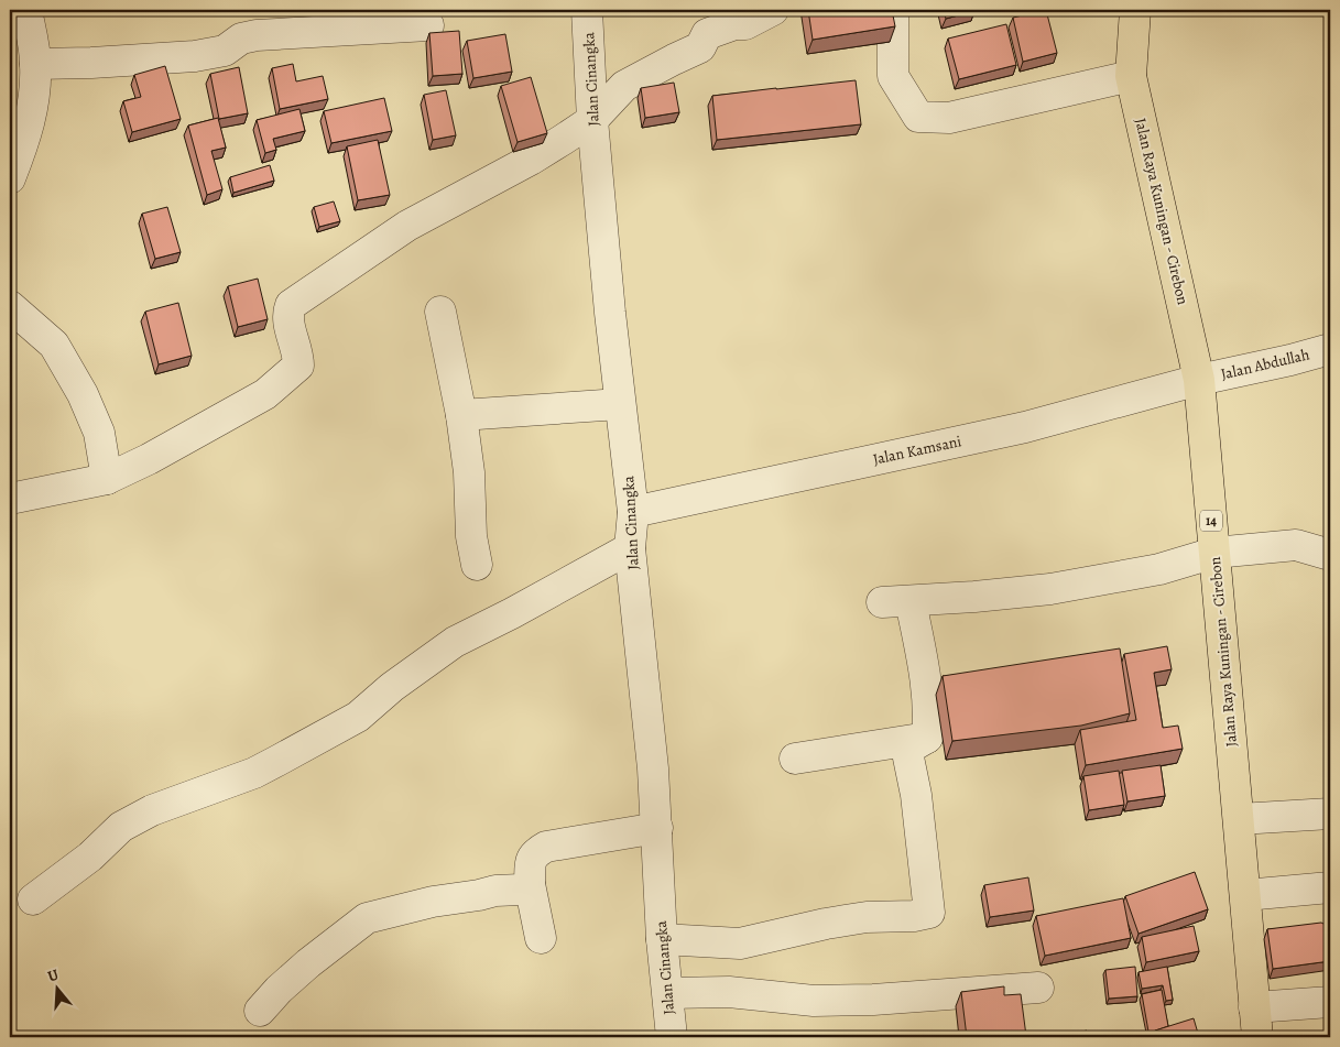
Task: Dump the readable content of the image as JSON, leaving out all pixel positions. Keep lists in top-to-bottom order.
{
  "streets": {
    "highway": ["Jalan Raya Kuningan - Cirebon", "14"],
    "street": ["Jalan Cinangka", "Jalan Abdullah", "Jalan Kamsani"]
  },
  "crossings": [
    ["Jalan Cinangka", "Jalan Kamsani"],
    ["Jalan Raya Kuningan - Cirebon", "Jalan Abdullah"],
    ["Jalan Raya Kuningan - Cirebon", "Jalan Kamsani"],
    ["Jalan Abdullah", "Jalan Kamsani"]
  ],
  "north": "top"
}
